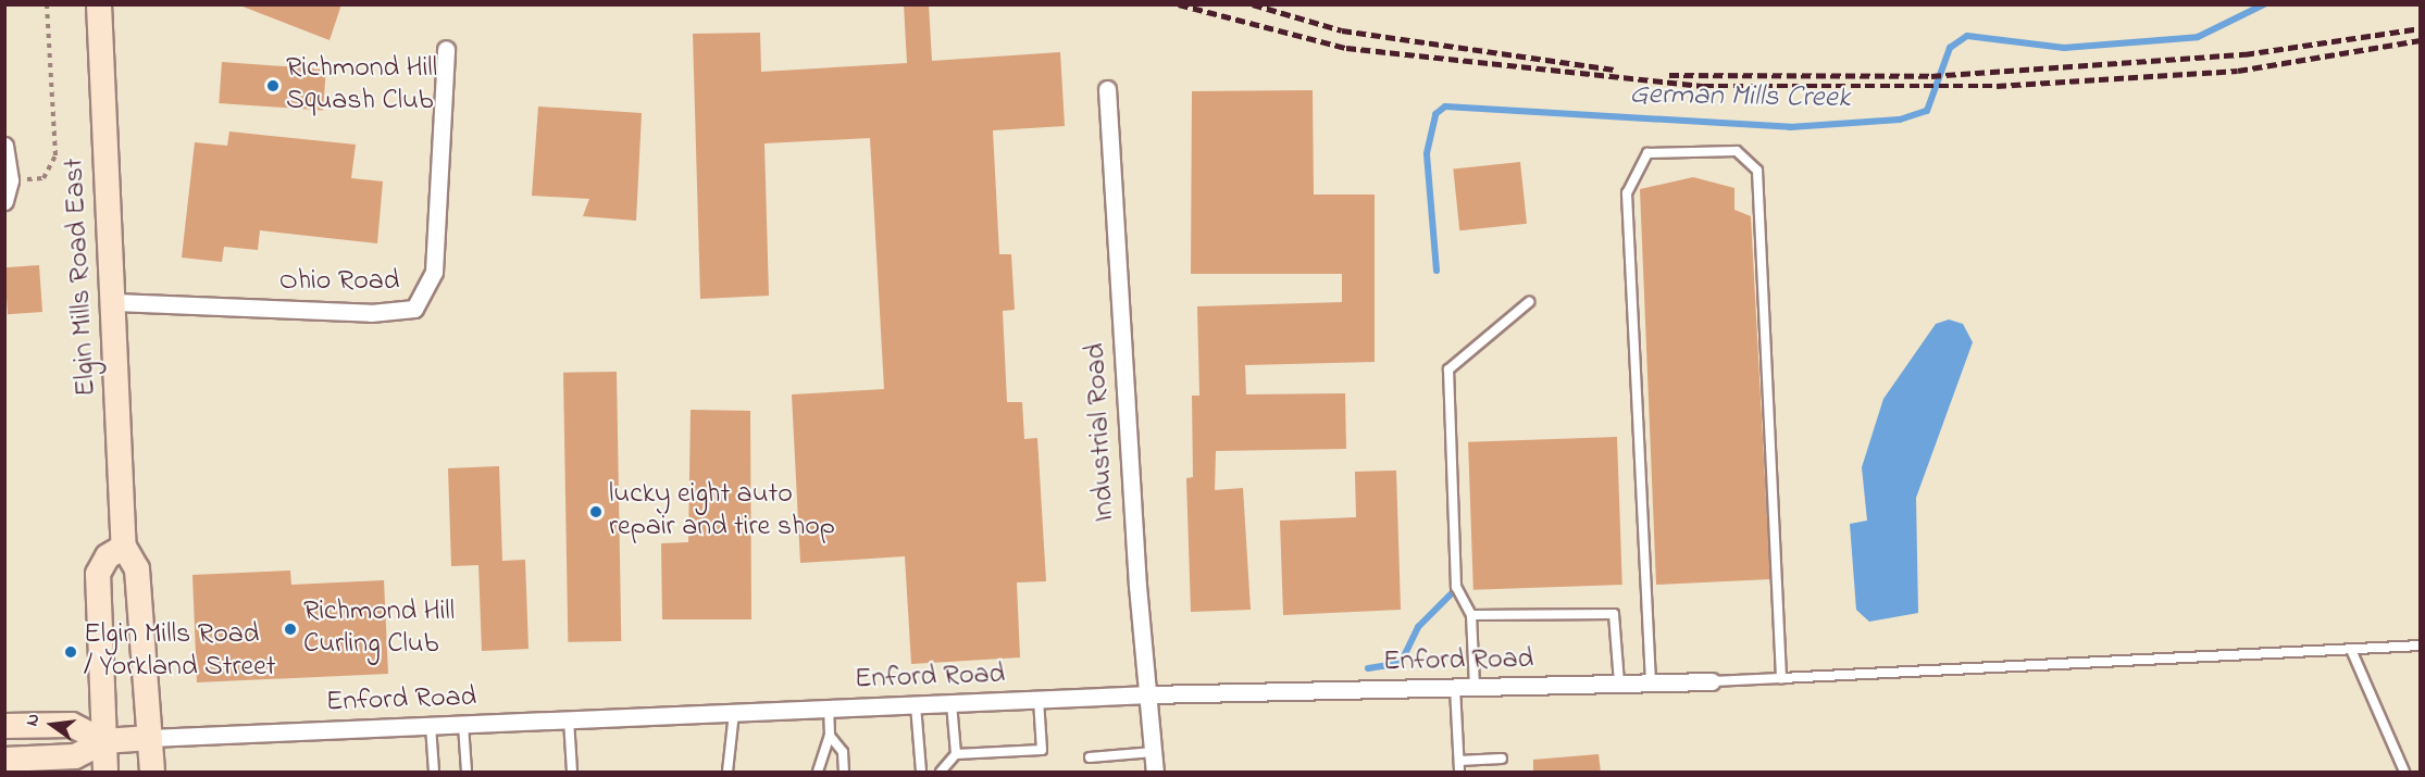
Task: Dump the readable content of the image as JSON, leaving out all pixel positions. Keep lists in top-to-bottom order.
{
  "streets": {
    "main road": ["Elgin Mills Road East"],
    "street": ["Ohio Road", "Industrial Road", "Enford Road"]
  },
  "crossings": [
    ["Elgin Mills Road East", "Ohio Road"],
    ["Elgin Mills Road East", "Enford Road"],
    ["Industrial Road", "Enford Road"]
  ],
  "water": ["German Mills Creek"],
  "places": [
    "Richmond Hill Squash Club",
    "lucky eight auto repair and tire shop",
    "Richmond Hill Curling Club",
    "Elgin Mills Road / Yorkland Street"
  ],
  "north": "left"
}
